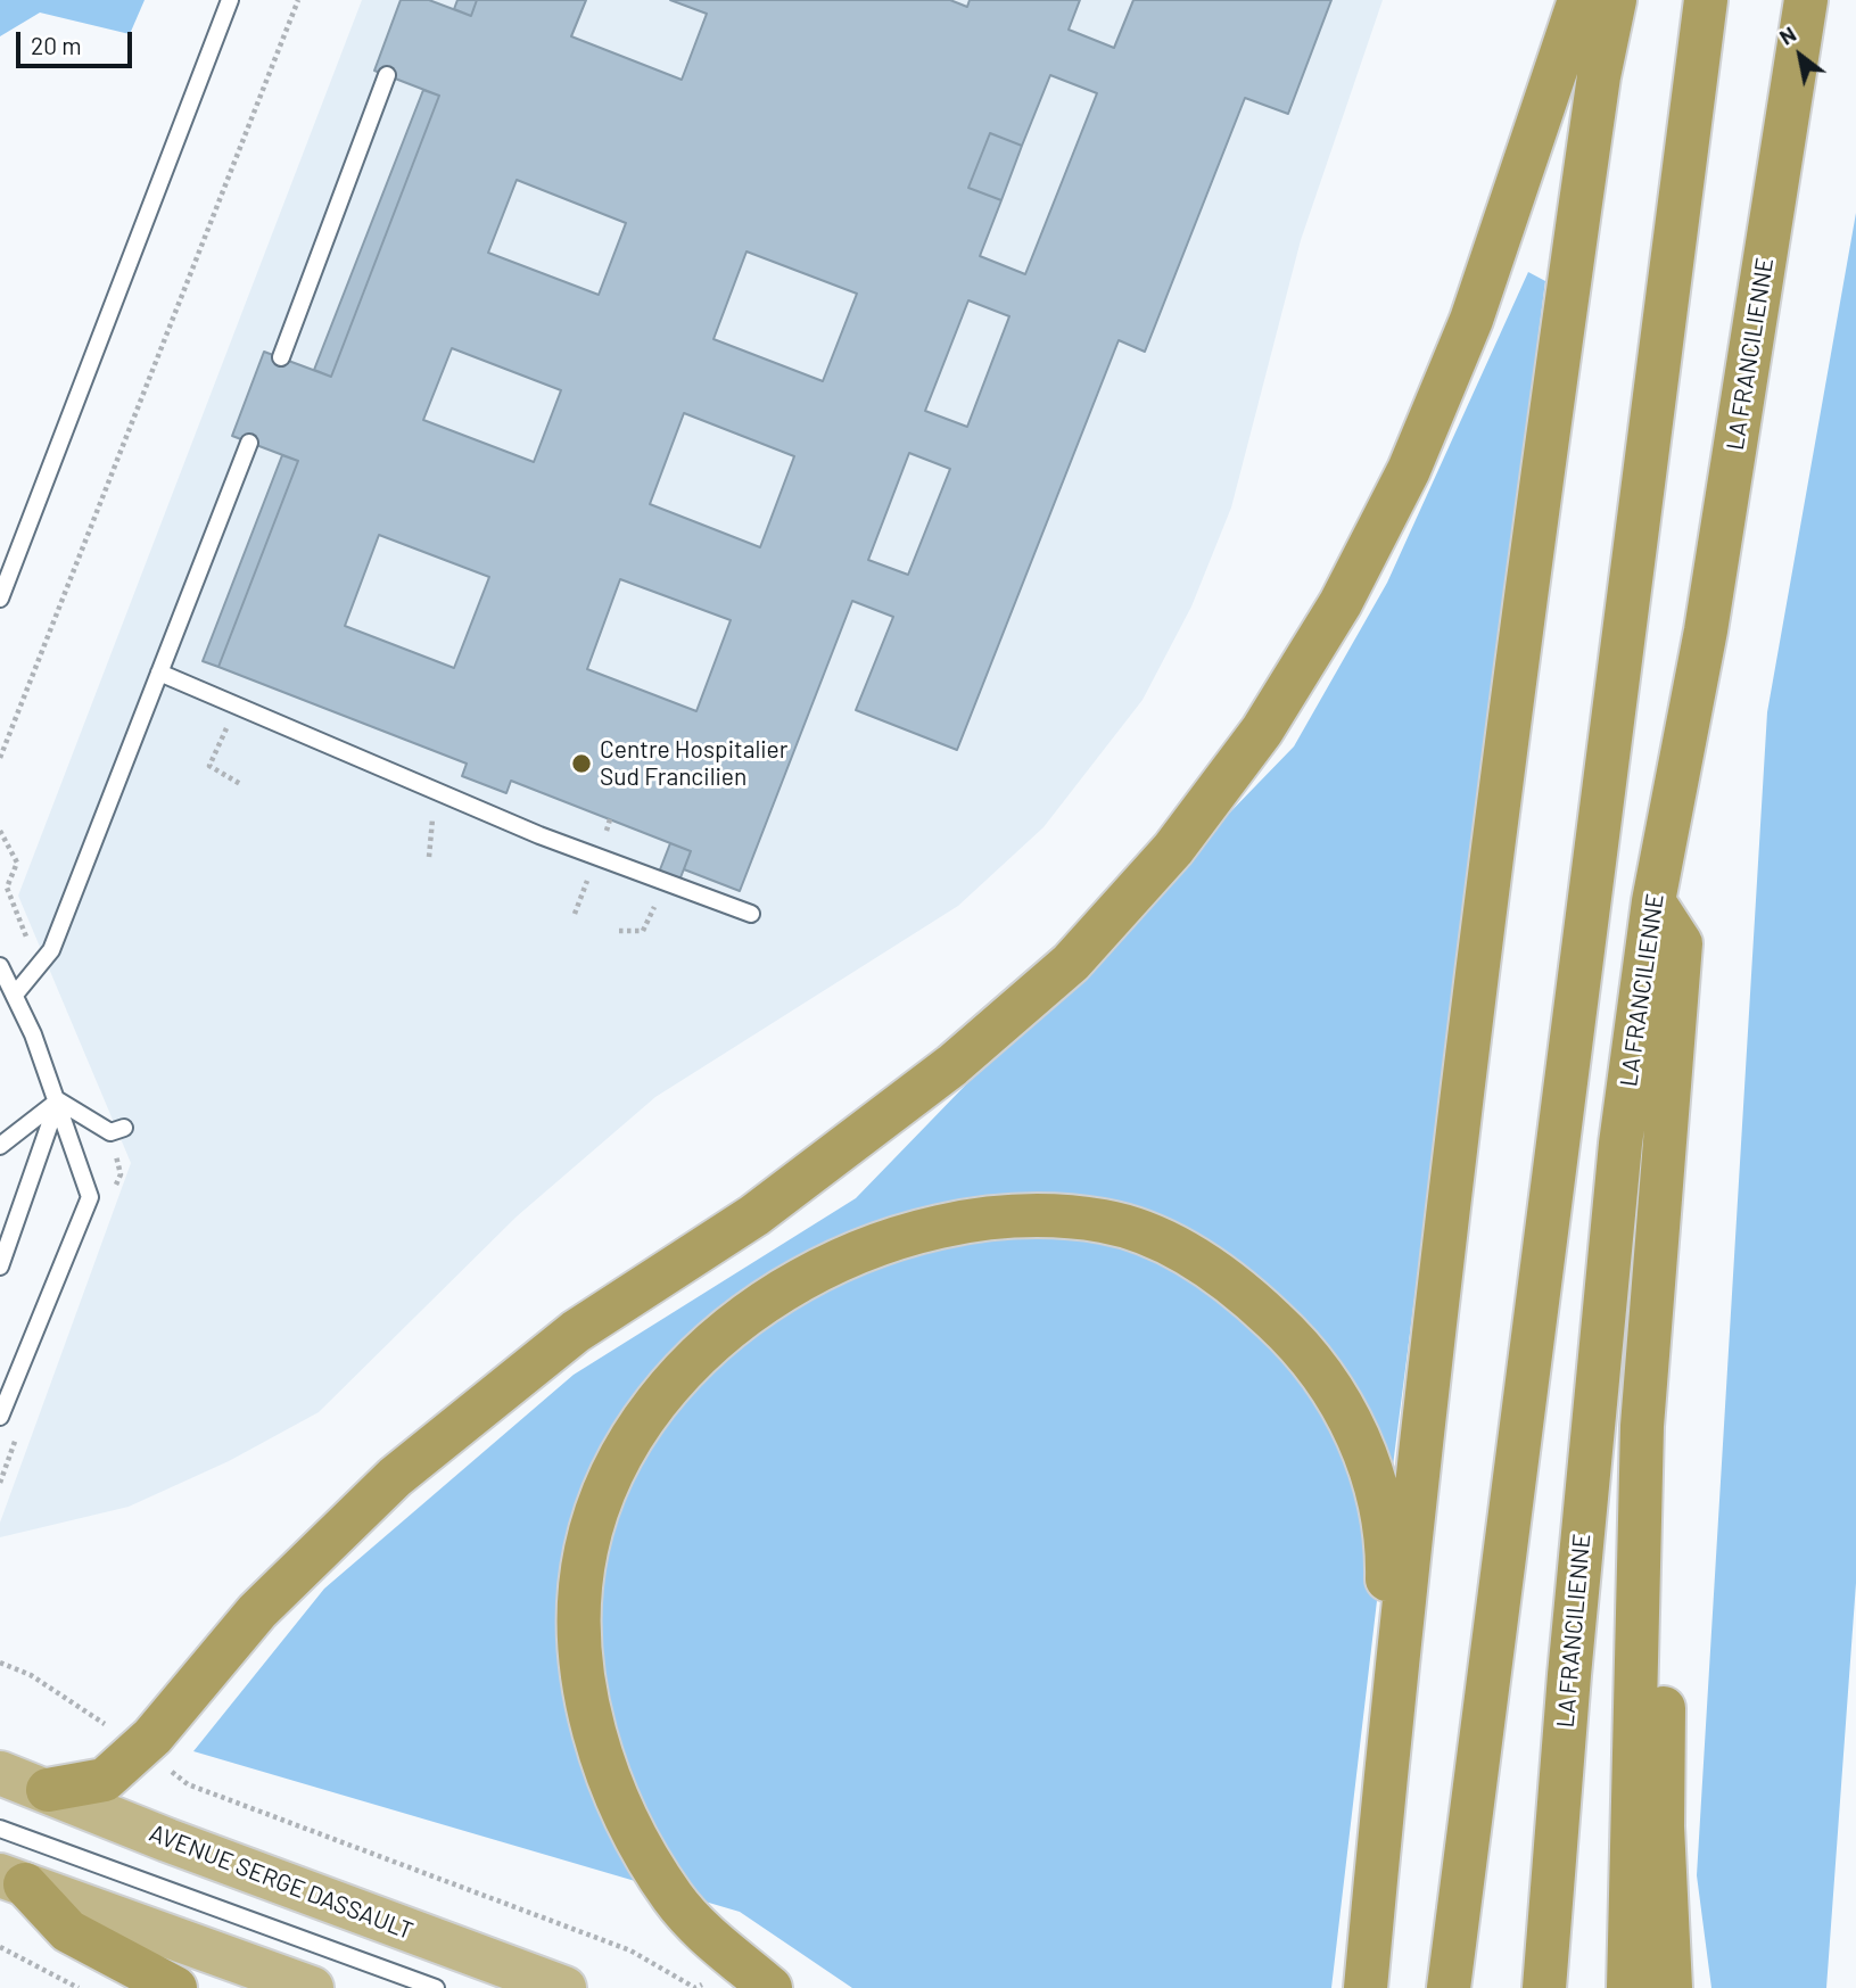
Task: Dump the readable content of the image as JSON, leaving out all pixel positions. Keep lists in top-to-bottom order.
{
  "streets": {
    "highway": ["LA FRANCILIENNE"],
    "main road": ["AVENUE SERGE DASSAULT"]
  },
  "places": ["Centre Hospitalier Sud Francilien"],
  "scale_bar": "20 m",
  "north": "top left"
}
